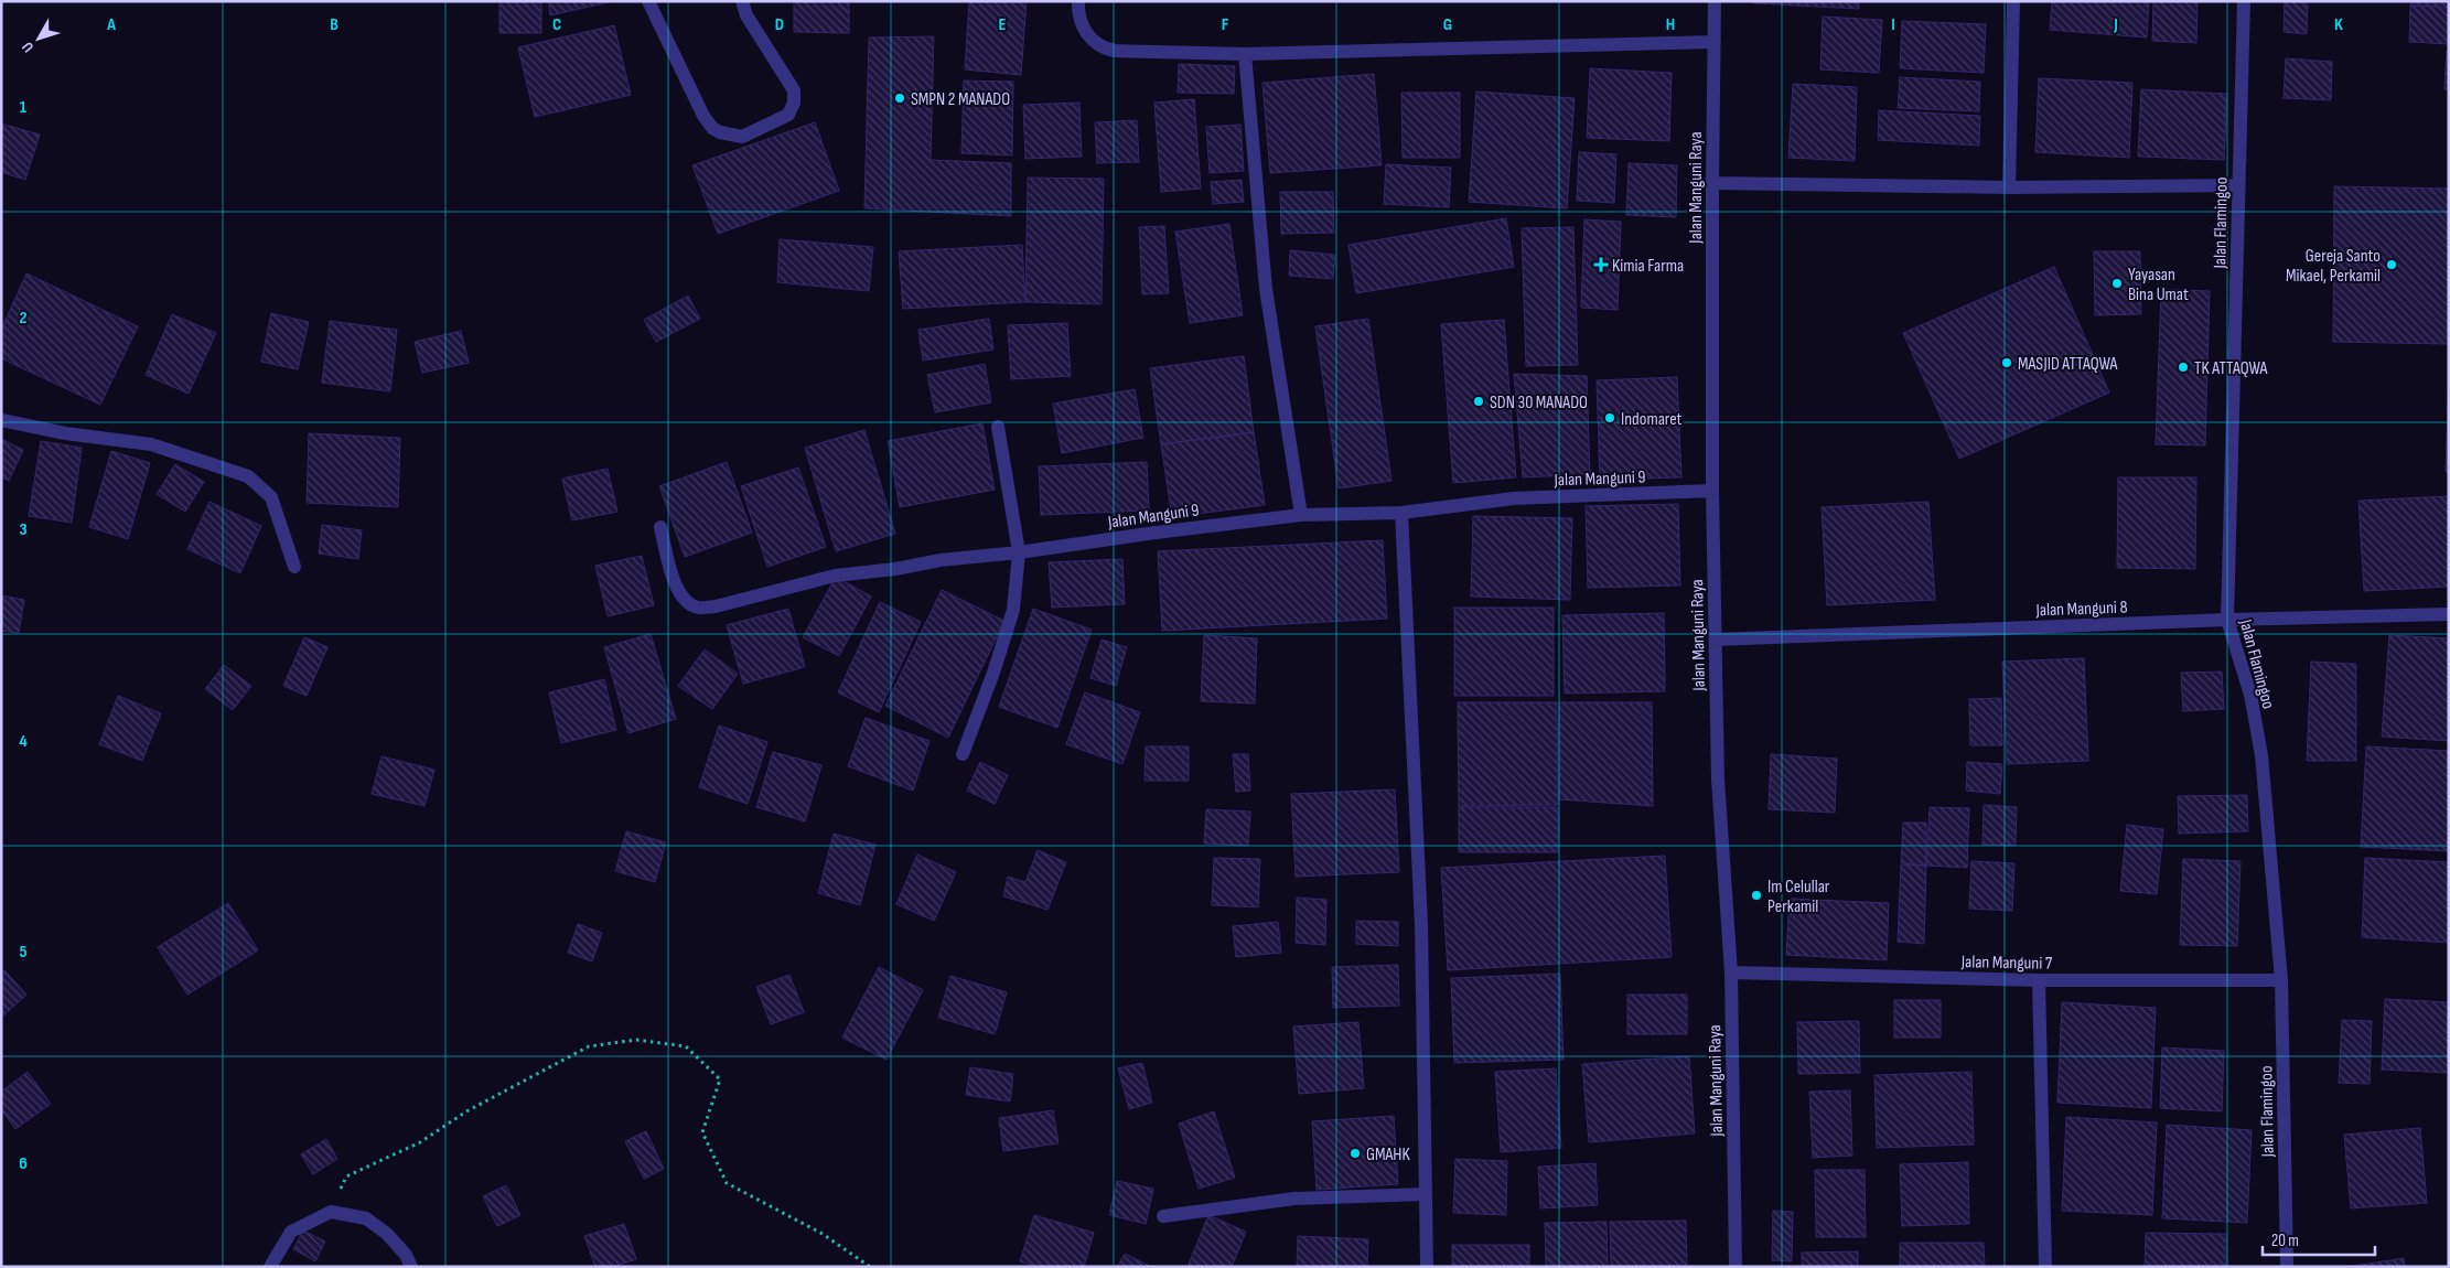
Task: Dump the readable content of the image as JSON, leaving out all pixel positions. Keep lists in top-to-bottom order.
{
  "streets": {
    "street": [
      "Jalan Manguni Raya",
      "Jalan Flamingoo",
      "Jalan Manguni 9",
      "Jalan Manguni 8",
      "Jalan Manguni 7"
    ]
  },
  "crossings": [
    ["Jalan Manguni Raya", "Jalan Manguni 9"],
    ["Jalan Manguni Raya", "Jalan Manguni 8"],
    ["Jalan Manguni Raya", "Jalan Manguni 7"],
    ["Jalan Flamingoo", "Jalan Manguni 8"],
    ["Jalan Flamingoo", "Jalan Manguni 7"]
  ],
  "places": {
    "other": [
      "SMPN 2 MANADO",
      "Gereja Santo Mikael, Perkamil",
      "Yayasan Bina Umat",
      "MASJID ATTAQWA",
      "TK ATTAQWA",
      "SDN 30 MANADO",
      "Indomaret",
      "Im Celullar Perkamil",
      "GMAHK"
    ],
    "health": ["Kimia Farma"]
  },
  "scale_bar": "20 m",
  "north": "bottom left",
  "grid": {
    "columns": [
      "A",
      "B",
      "C",
      "D",
      "E",
      "F",
      "G",
      "H",
      "I",
      "J",
      "K"
    ],
    "rows": [
      "1",
      "2",
      "3",
      "4",
      "5",
      "6"
    ]
  }
}
